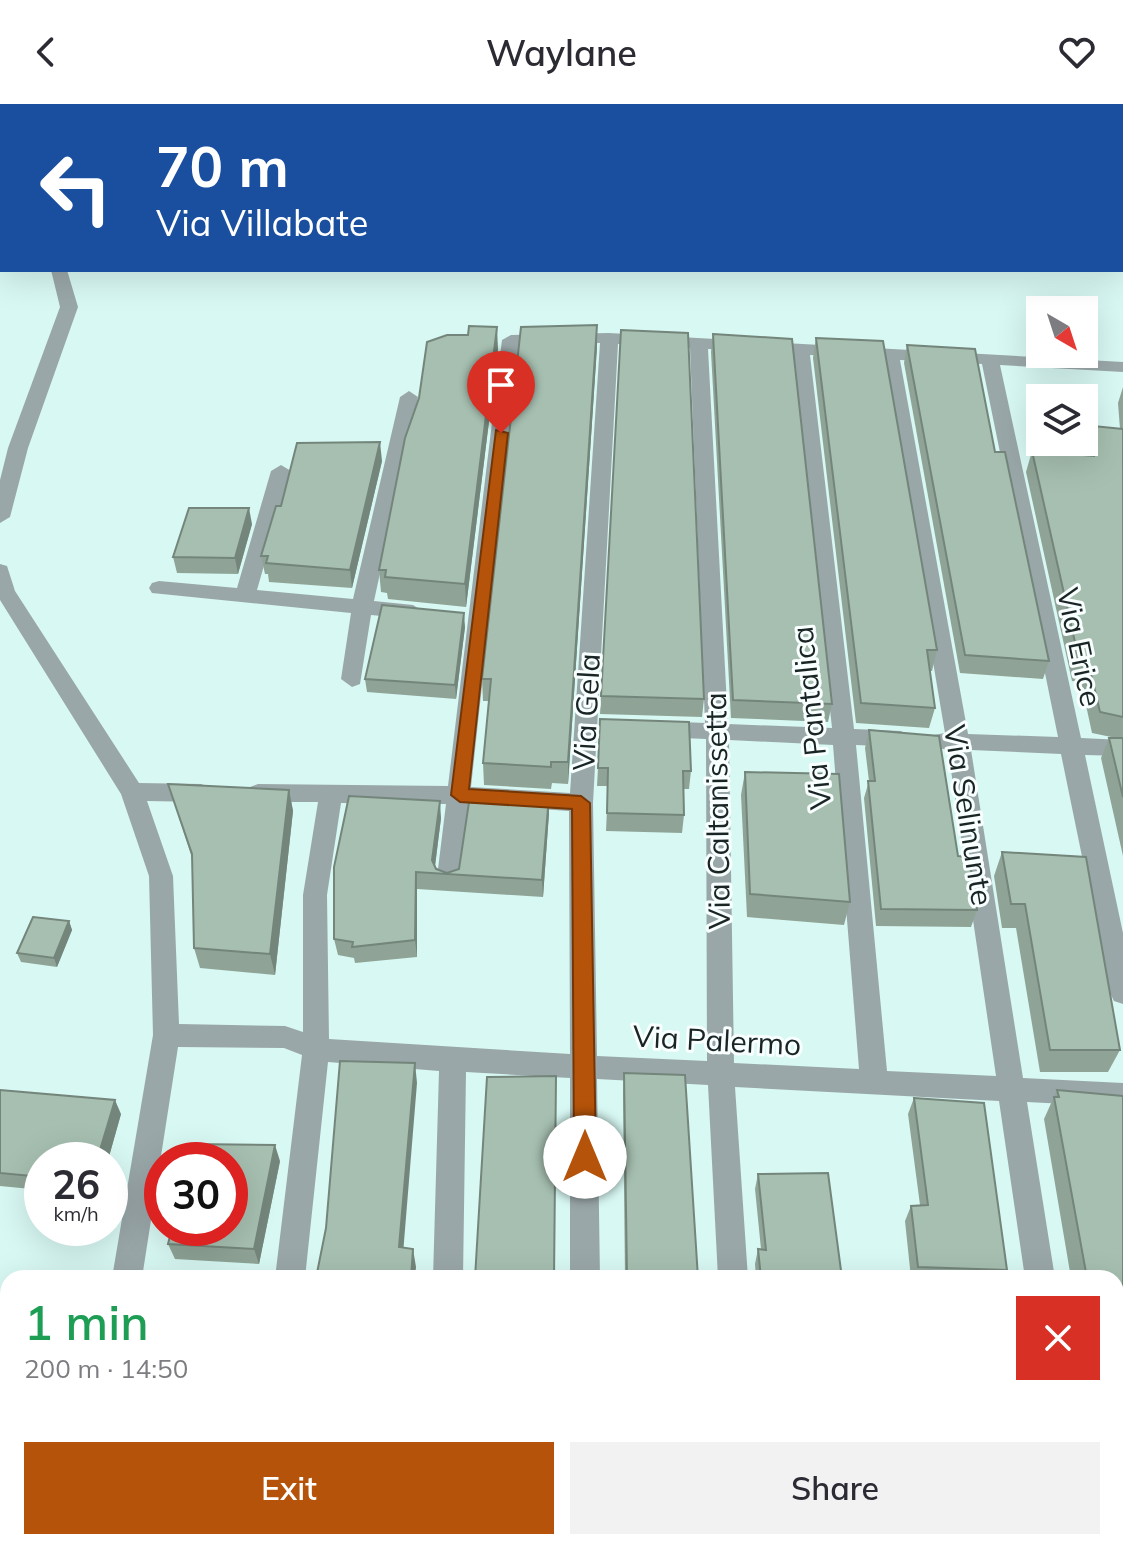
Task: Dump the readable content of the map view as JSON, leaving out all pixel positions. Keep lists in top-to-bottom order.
{
  "streets": {
    "street": [
      "Via Erice",
      "Via Gela",
      "Via Pantalica",
      "Via Caltanissetta",
      "Via Selinunte",
      "Via Palermo"
    ]
  },
  "crossings": [
    ["Via Gela", "Via Palermo"],
    ["Via Pantalica", "Via Palermo"],
    ["Via Caltanissetta", "Via Palermo"],
    ["Via Selinunte", "Via Palermo"]
  ],
  "north": "bottom right",
  "page": {
    "header": "Waylane",
    "turn": ["70 m", "Via Villabate"],
    "speed": "26 km/h",
    "limit": "30",
    "heading": ["1 min", "200 m · 14:50"],
    "buttons": ["Exit", "Share"]
  }
}
